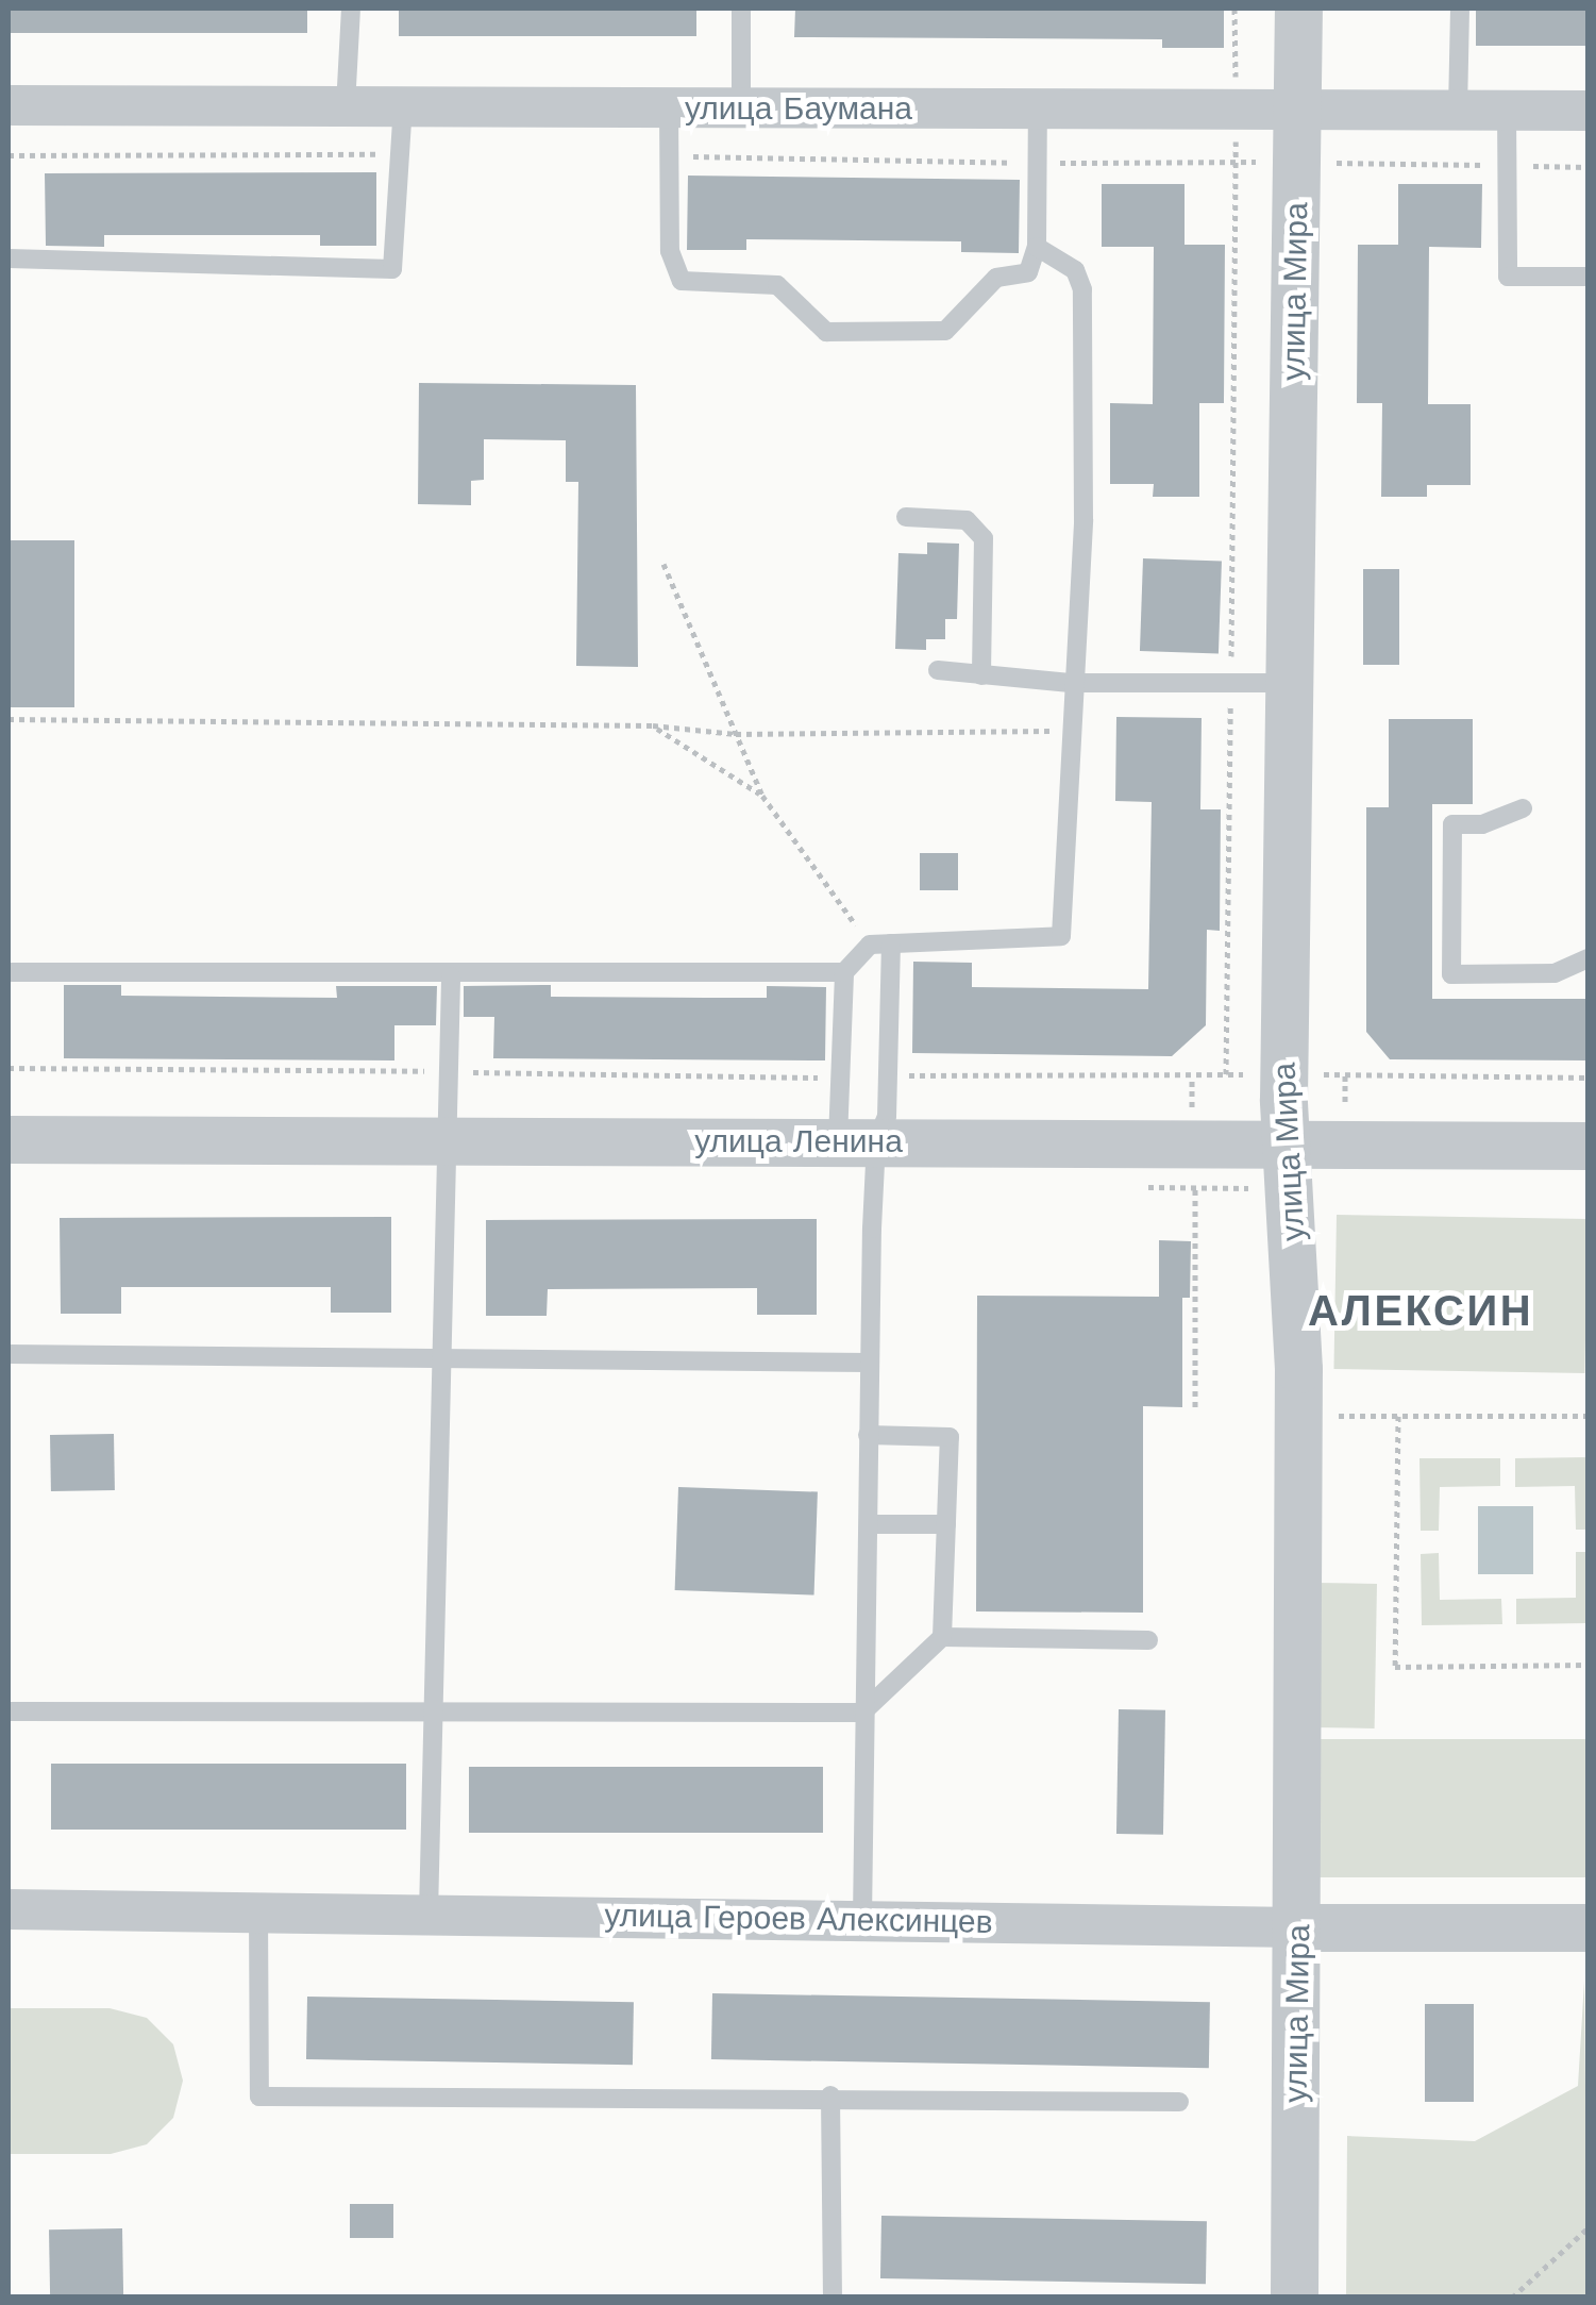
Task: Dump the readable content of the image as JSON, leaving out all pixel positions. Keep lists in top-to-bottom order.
{
  "streets": {
    "street": [
      "улица Баумана",
      "улица Мира",
      "улица Ленина",
      "улица Героев Алексинцев"
    ]
  },
  "crossings": [
    ["улица Баумана", "улица Мира"],
    ["улица Мира", "улица Ленина"],
    ["улица Мира", "улица Героев Алексинцев"]
  ],
  "districts": ["АЛЕКСИН"]
}
